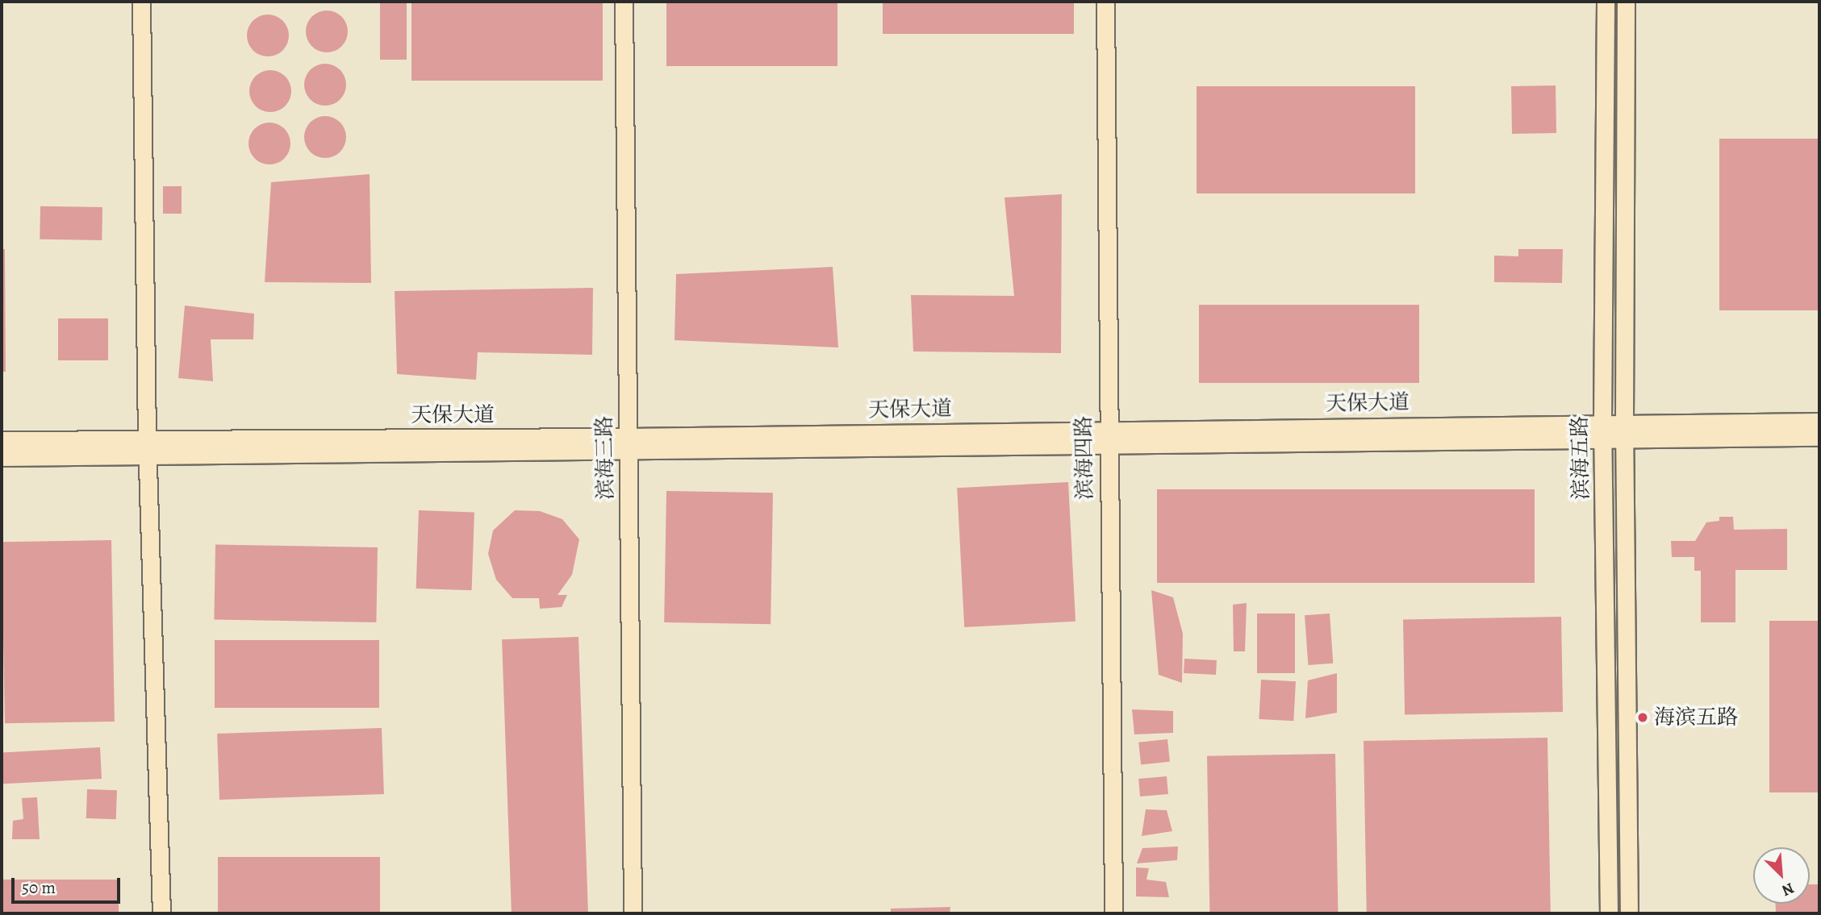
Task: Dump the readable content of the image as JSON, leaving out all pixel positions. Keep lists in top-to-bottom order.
{
  "streets": {
    "street": [
      "天保大道",
      "滨海三路",
      "滨海四路",
      "滨海五路"
    ]
  },
  "crossings": [
    ["天保大道", "滨海三路"],
    ["天保大道", "滨海四路"],
    ["天保大道", "滨海五路"]
  ],
  "places": ["海滨五路"],
  "scale_bar": "50 m",
  "north": "bottom right"
}
